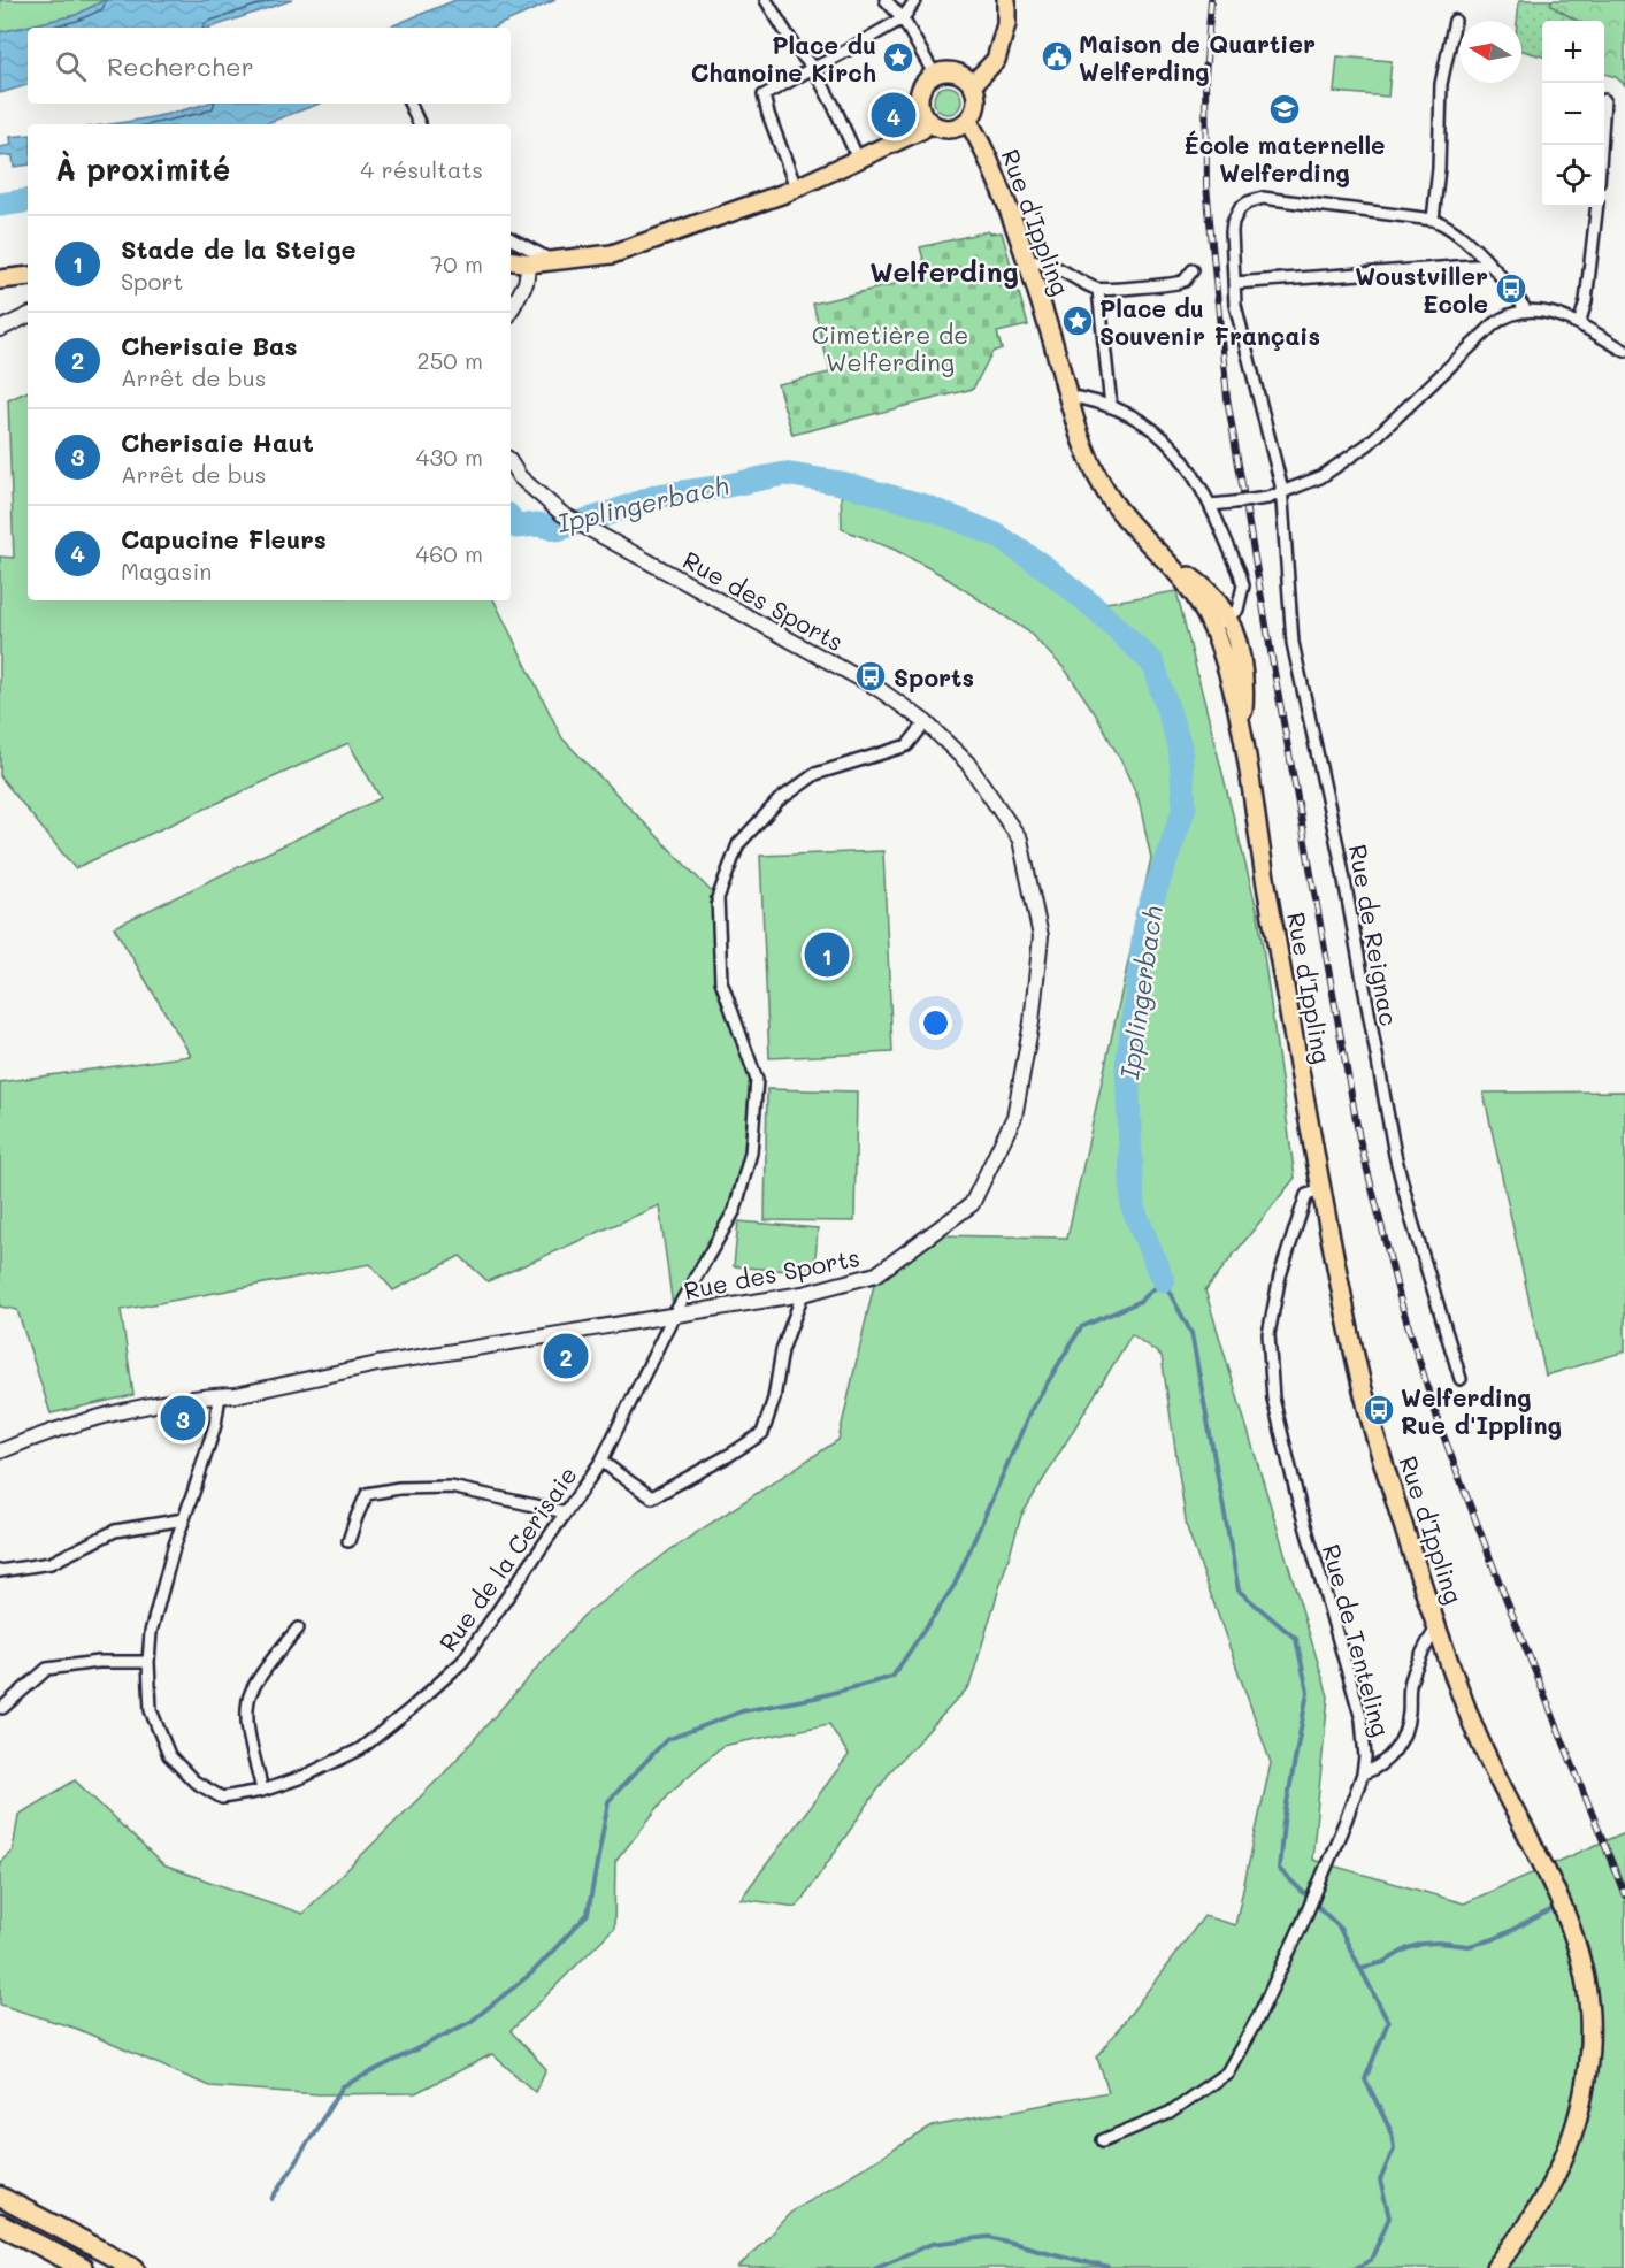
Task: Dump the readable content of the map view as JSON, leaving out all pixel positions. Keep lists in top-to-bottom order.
{
  "streets": {
    "main road": ["Rue d'Ippling"],
    "street": [
      "Rue des Sports",
      "Rue de Reignac",
      "Rue de la Cerisaie",
      "Rue de Tenteling"
    ]
  },
  "crossings": [
    ["Rue d'Ippling", "Rue de Tenteling"],
    ["Rue des Sports", "Rue de la Cerisaie"]
  ],
  "districts": ["Welferding"],
  "water": ["Ipplingerbach"],
  "parks": ["Cimetière de Welferding"],
  "places": {
    "public building": ["Maison de Quartier Welferding"],
    "place": ["Place du Chanoine Kirch", "Place du Souvenir Français"],
    "school or university": ["École maternelle Welferding"],
    "bus stop": ["Woustviller Ecole", "Sports", "Welferding Rue d'Ippling"]
  },
  "north": "left",
  "page": {
    "map_buttons": ["+", "−"],
    "search": "Rechercher",
    "pins": [
      "4",
      "1",
      "2",
      "3"
    ],
    "heading": ["À proximité", "4 résultats"],
    "list": [
      {
        "mark": "1",
        "name": "Stade de la Steige",
        "note": "Sport",
        "value": "70 m"
      },
      {
        "mark": "2",
        "name": "Cherisaie Bas",
        "note": "Arrêt de bus",
        "value": "250 m"
      },
      {
        "mark": "3",
        "name": "Cherisaie Haut",
        "note": "Arrêt de bus",
        "value": "430 m"
      },
      {
        "mark": "4",
        "name": "Capucine Fleurs",
        "note": "Magasin",
        "value": "460 m"
      }
    ]
  }
}
